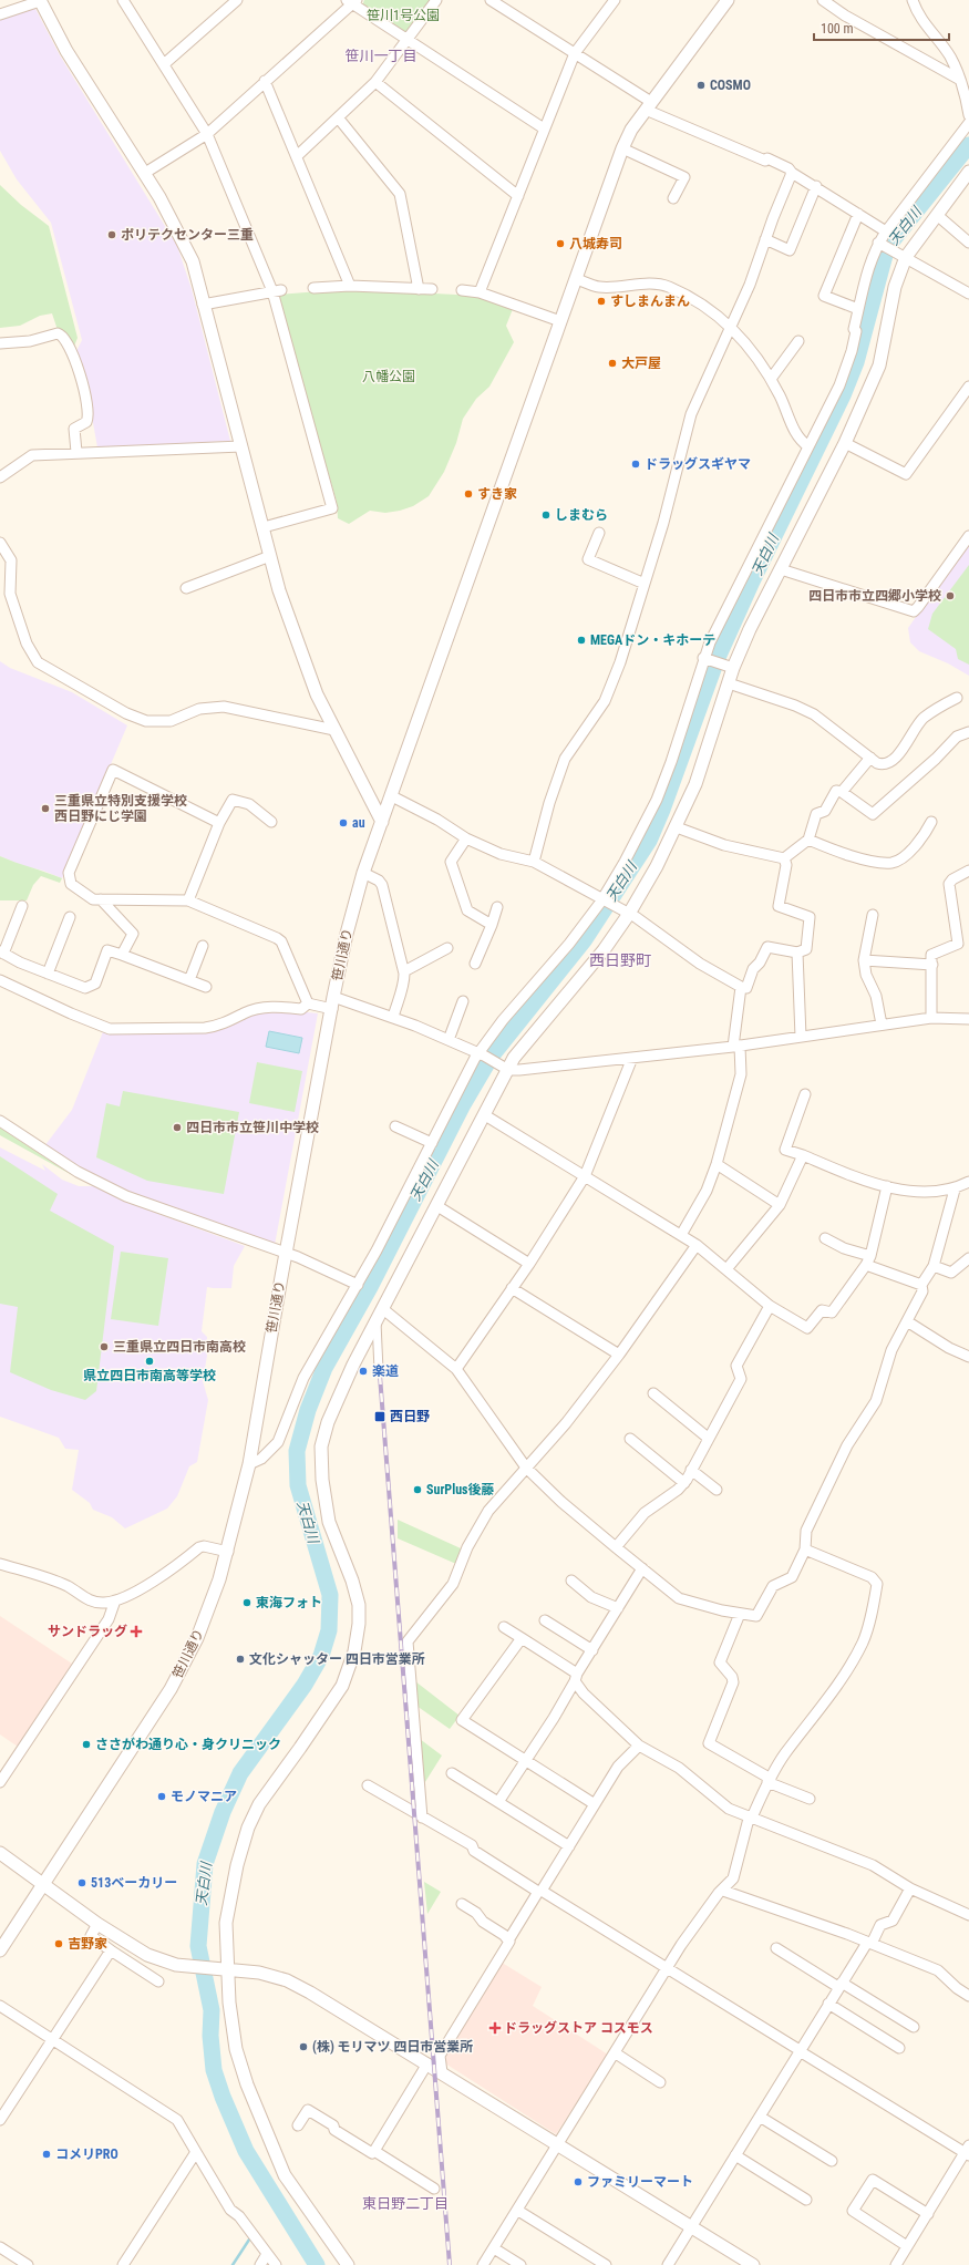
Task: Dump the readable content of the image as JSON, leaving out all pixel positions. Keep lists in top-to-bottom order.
{
  "streets": {
    "street": ["笹川通り"]
  },
  "districts": ["笹川一丁目", "西日野町", "東日野二丁目"],
  "water": ["天白川"],
  "parks": ["笹川1号公園", "八幡公園"],
  "places": {
    "other": [
      "COSMO",
      "ポリテクセンター三重",
      "八城寿司",
      "すしまんまん",
      "大戸屋",
      "ドラッグスギヤマ",
      "すき家",
      "しまむら",
      "四日市市立四郷小学校",
      "MEGAドン・キホーテ",
      "三重県立特別支援学校 西日野にじ学園",
      "au",
      "四日市市立笹川中学校",
      "三重県立四日市南高校",
      "県立四日市南高等学校",
      "楽道",
      "SurPlus後藤",
      "東海フォト",
      "文化シャッター 四日市営業所",
      "ささがわ通り心・身クリニック",
      "モノマニア",
      "513ベーカリー",
      "吉野家",
      "(株) モリマツ 四日市営業所",
      "コメリPRO",
      "ファミリーマート"
    ],
    "transit": ["西日野"],
    "health": ["サンドラッグ", "ドラッグストア コスモス"]
  },
  "scale_bar": "100 m"
}
